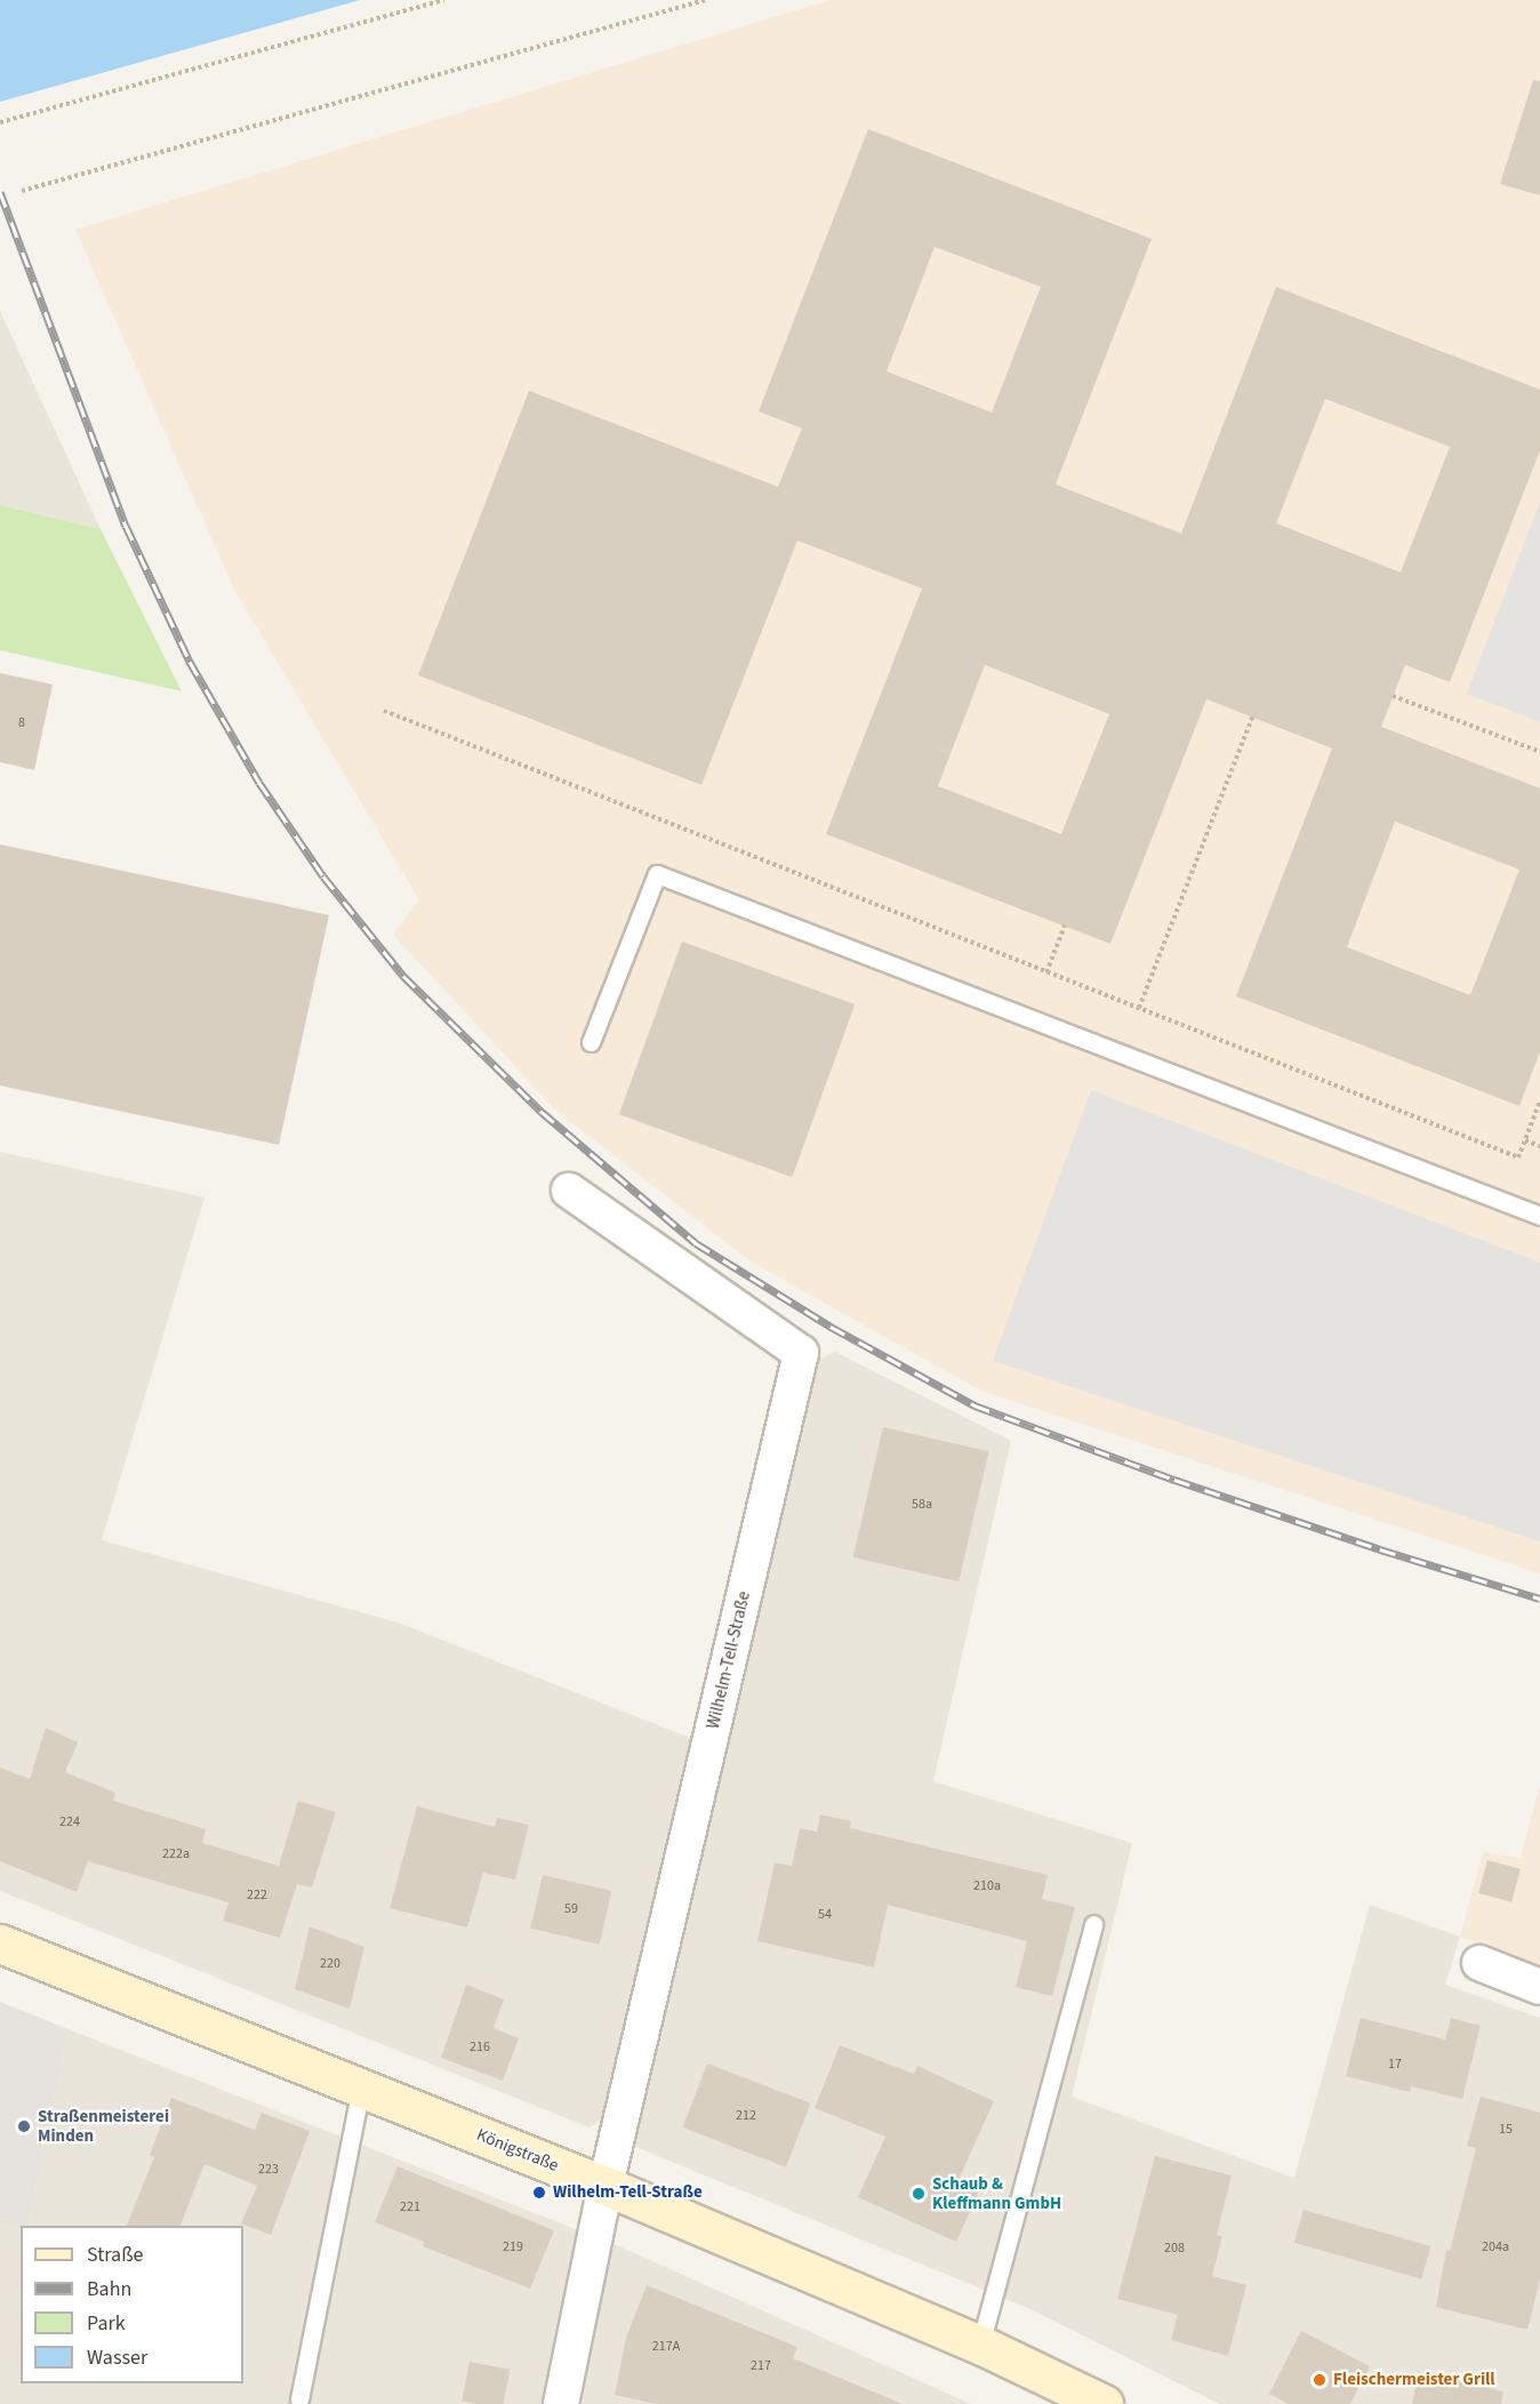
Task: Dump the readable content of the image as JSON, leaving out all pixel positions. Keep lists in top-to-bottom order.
{
  "streets": {
    "main road": ["Königstraße"],
    "street": ["Wilhelm-Tell-Straße"]
  },
  "crossings": [
    ["Wilhelm-Tell-Straße", "Königstraße"]
  ],
  "places": [
    "Straßenmeisterei Minden",
    "Wilhelm-Tell-Straße",
    "Schaub & Kleffmann GmbH",
    "Fleischermeister Grill"
  ],
  "house_numbers": [
    "8",
    "58a",
    "224",
    "222a",
    "210a",
    "222",
    "59",
    "54",
    "220",
    "216",
    "17",
    "212",
    "15",
    "223",
    "221",
    "219",
    "204a",
    "208",
    "217A",
    "217"
  ],
  "legend": [
    "Straße",
    "Bahn",
    "Park",
    "Wasser"
  ]
}
